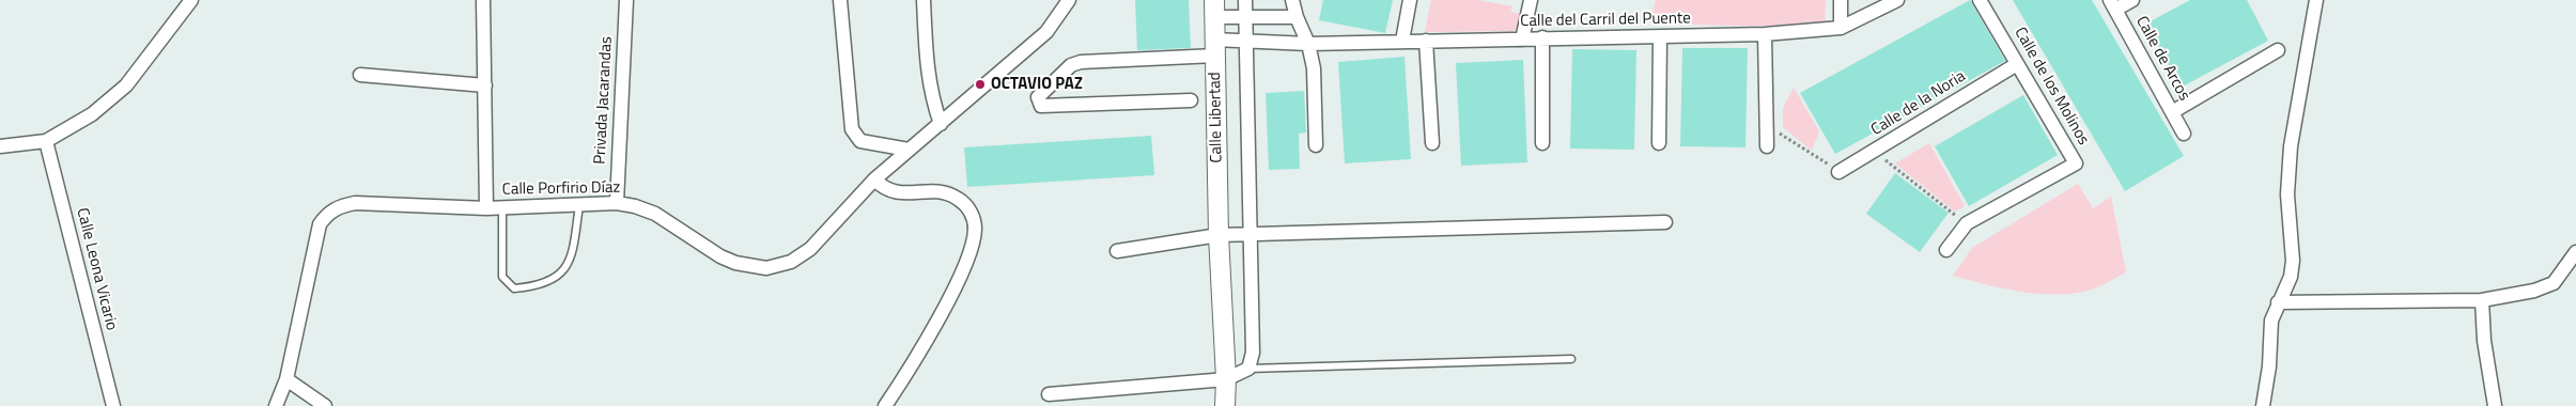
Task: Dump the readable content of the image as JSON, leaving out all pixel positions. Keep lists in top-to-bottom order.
{
  "streets": {
    "main road": ["Calle Libertad"],
    "street": [
      "Calle del Carril del Puente",
      "Calle de Arcos",
      "Calle de los Molinos",
      "Privada Jacarandas",
      "Calle de la Noria",
      "Calle Porfirio Díaz",
      "Calle Leona Vicario"
    ]
  },
  "crossings": [
    ["Calle del Carril del Puente", "Calle Libertad"],
    ["Calle de los Molinos", "Calle de la Noria"],
    ["Privada Jacarandas", "Calle Porfirio Díaz"]
  ],
  "places": ["OCTAVIO PAZ"]
}
